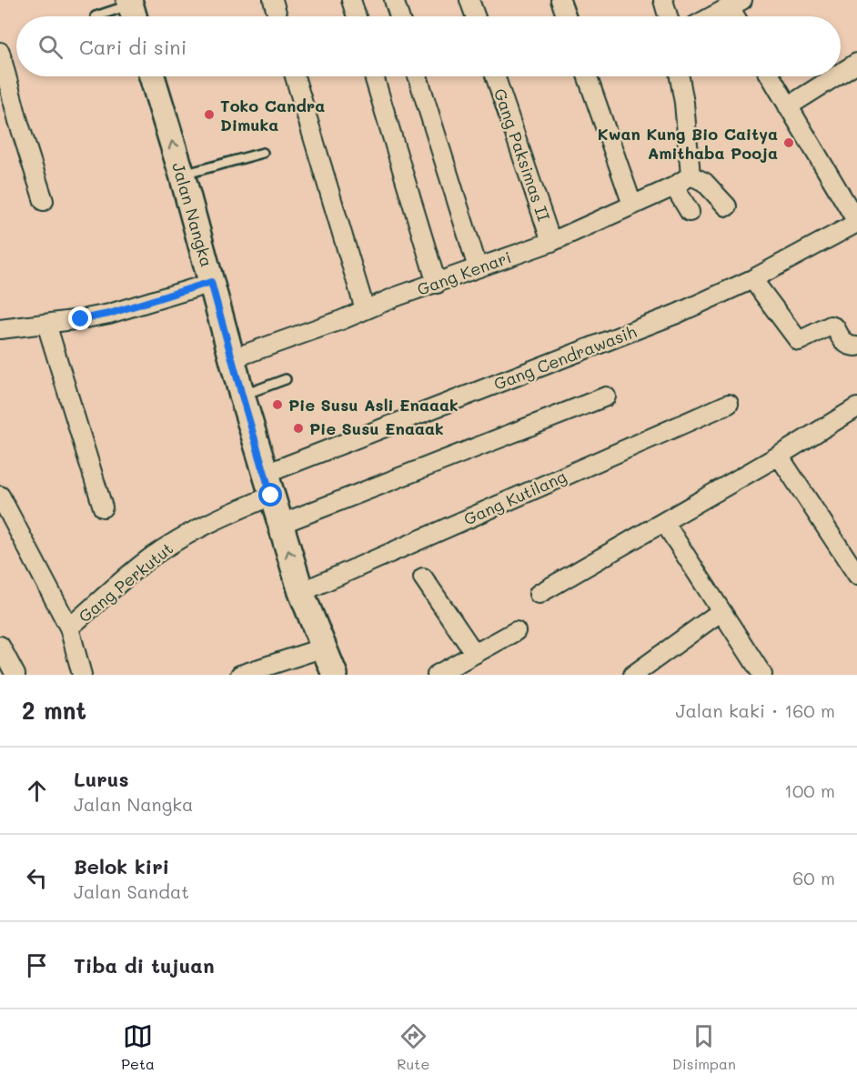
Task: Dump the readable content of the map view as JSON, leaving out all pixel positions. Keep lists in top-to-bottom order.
{
  "streets": {
    "main road": ["Jalan Nangka"],
    "street": [
      "Gang Paksimas II",
      "Gang Kenari",
      "Gang Cendrawasih",
      "Gang Kutilang",
      "Gang Perkutut"
    ]
  },
  "crossings": [
    ["Gang Paksimas II", "Gang Kenari"],
    ["Jalan Nangka", "Gang Kenari"],
    ["Jalan Nangka", "Gang Cendrawasih"],
    ["Jalan Nangka", "Gang Kutilang"],
    ["Jalan Nangka", "Gang Perkutut"],
    ["Gang Cendrawasih", "Gang Perkutut"]
  ],
  "places": [
    "Toko Candra Dimuka",
    "Kwan Kung Bio Caitya Amithaba Pooja",
    "Pie Susu Asli Enaaak",
    "Pie Susu Enaaak"
  ],
  "page": {
    "search": "Cari di sini",
    "heading": ["2 mnt", "Jalan kaki · 160 m"],
    "list": [
      ["Lurus", "Jalan Nangka", "100 m"],
      ["Belok kiri", "Jalan Sandat", "60 m"],
      "Tiba di tujuan"
    ],
    "nav": ["Peta", "Rute", "Disimpan"]
  }
}
